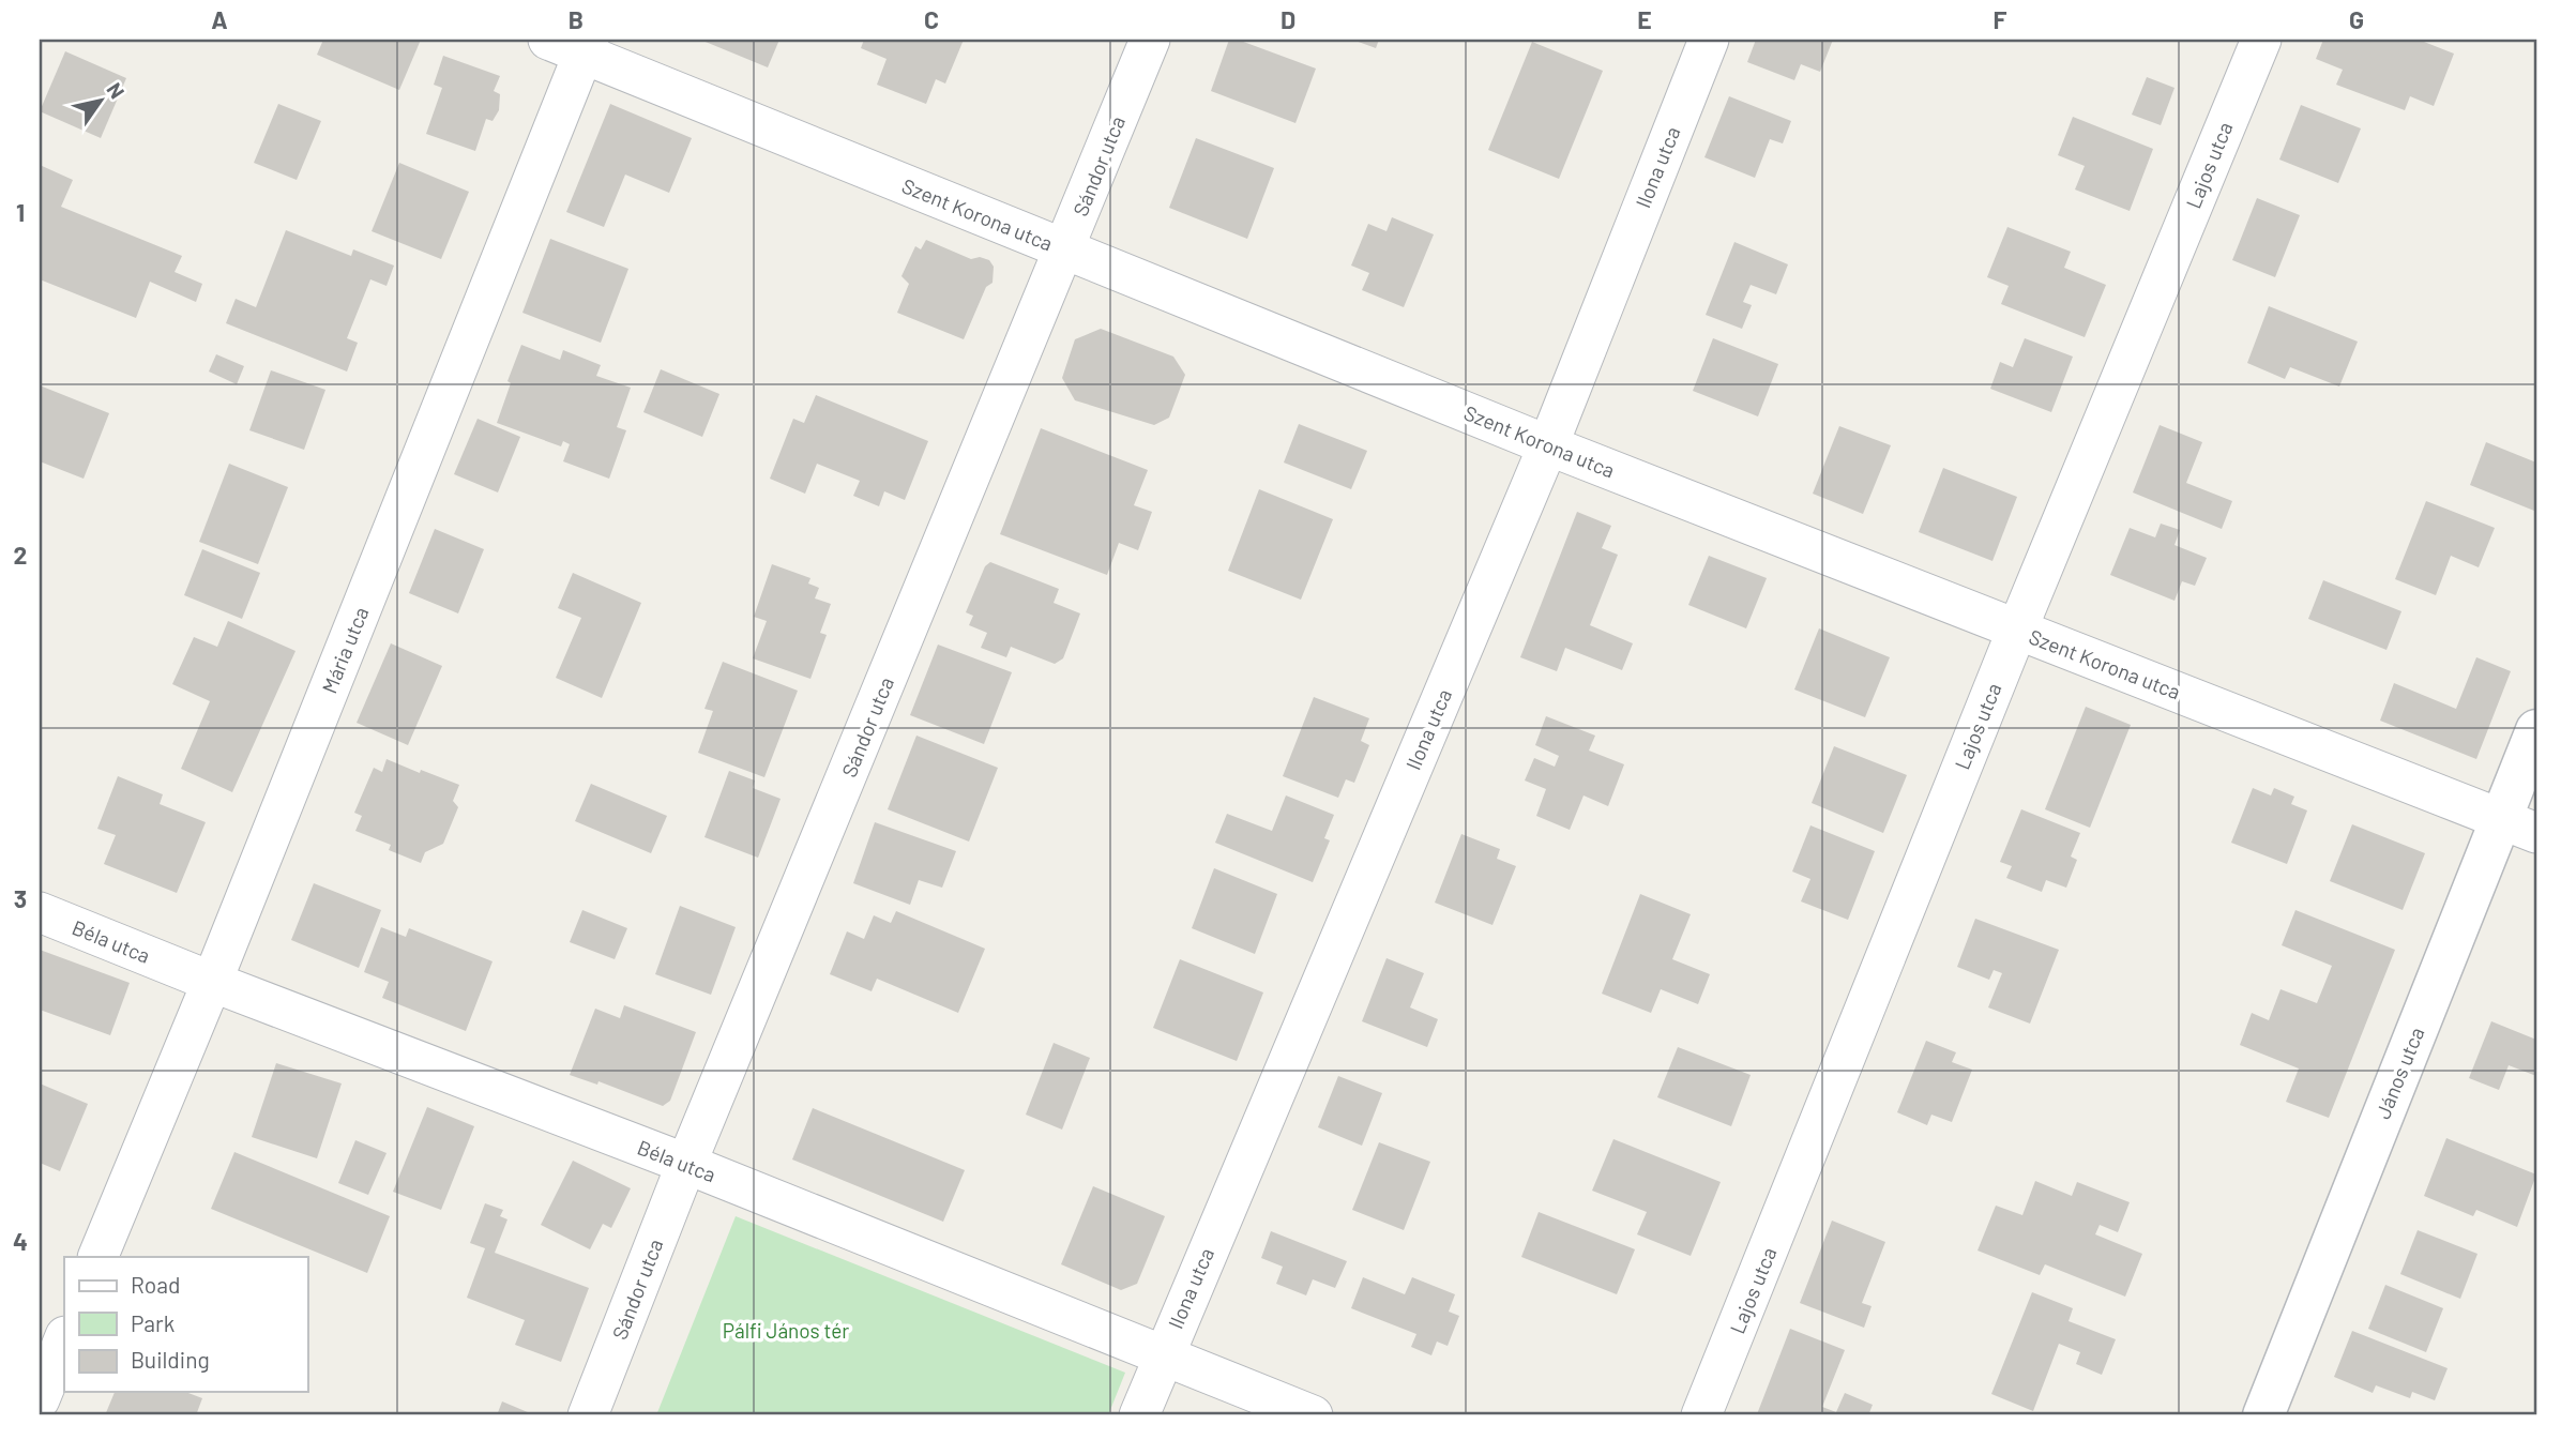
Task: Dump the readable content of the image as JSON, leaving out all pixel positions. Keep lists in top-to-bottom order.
{
  "streets": {
    "street": [
      "Lajos utca",
      "Sándor utca",
      "Ilona utca",
      "Szent Korona utca",
      "Mária utca",
      "Béla utca",
      "János utca"
    ]
  },
  "crossings": [
    ["Lajos utca", "Szent Korona utca"],
    ["Sándor utca", "Szent Korona utca"],
    ["Sándor utca", "Béla utca"],
    ["Ilona utca", "Szent Korona utca"],
    ["Ilona utca", "Béla utca"],
    ["Szent Korona utca", "Mária utca"],
    ["Szent Korona utca", "János utca"],
    ["Mária utca", "Béla utca"]
  ],
  "parks": ["Pálfi János tér"],
  "legend": ["Road", "Park", "Building"],
  "north": "top right",
  "grid": {
    "columns": [
      "A",
      "B",
      "C",
      "D",
      "E",
      "F",
      "G"
    ],
    "rows": [
      "1",
      "2",
      "3",
      "4"
    ]
  }
}
